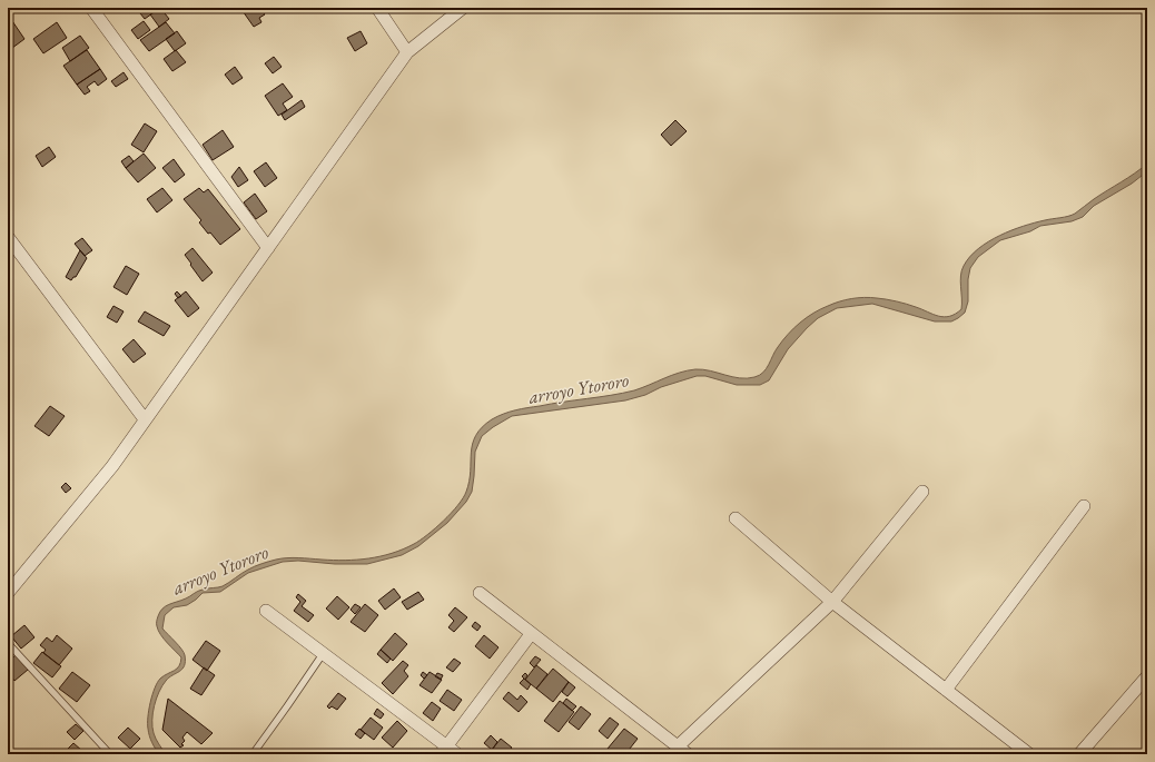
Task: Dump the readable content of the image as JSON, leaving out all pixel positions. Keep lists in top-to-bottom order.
{
  "water": ["arroyo Ytororo"]
}
